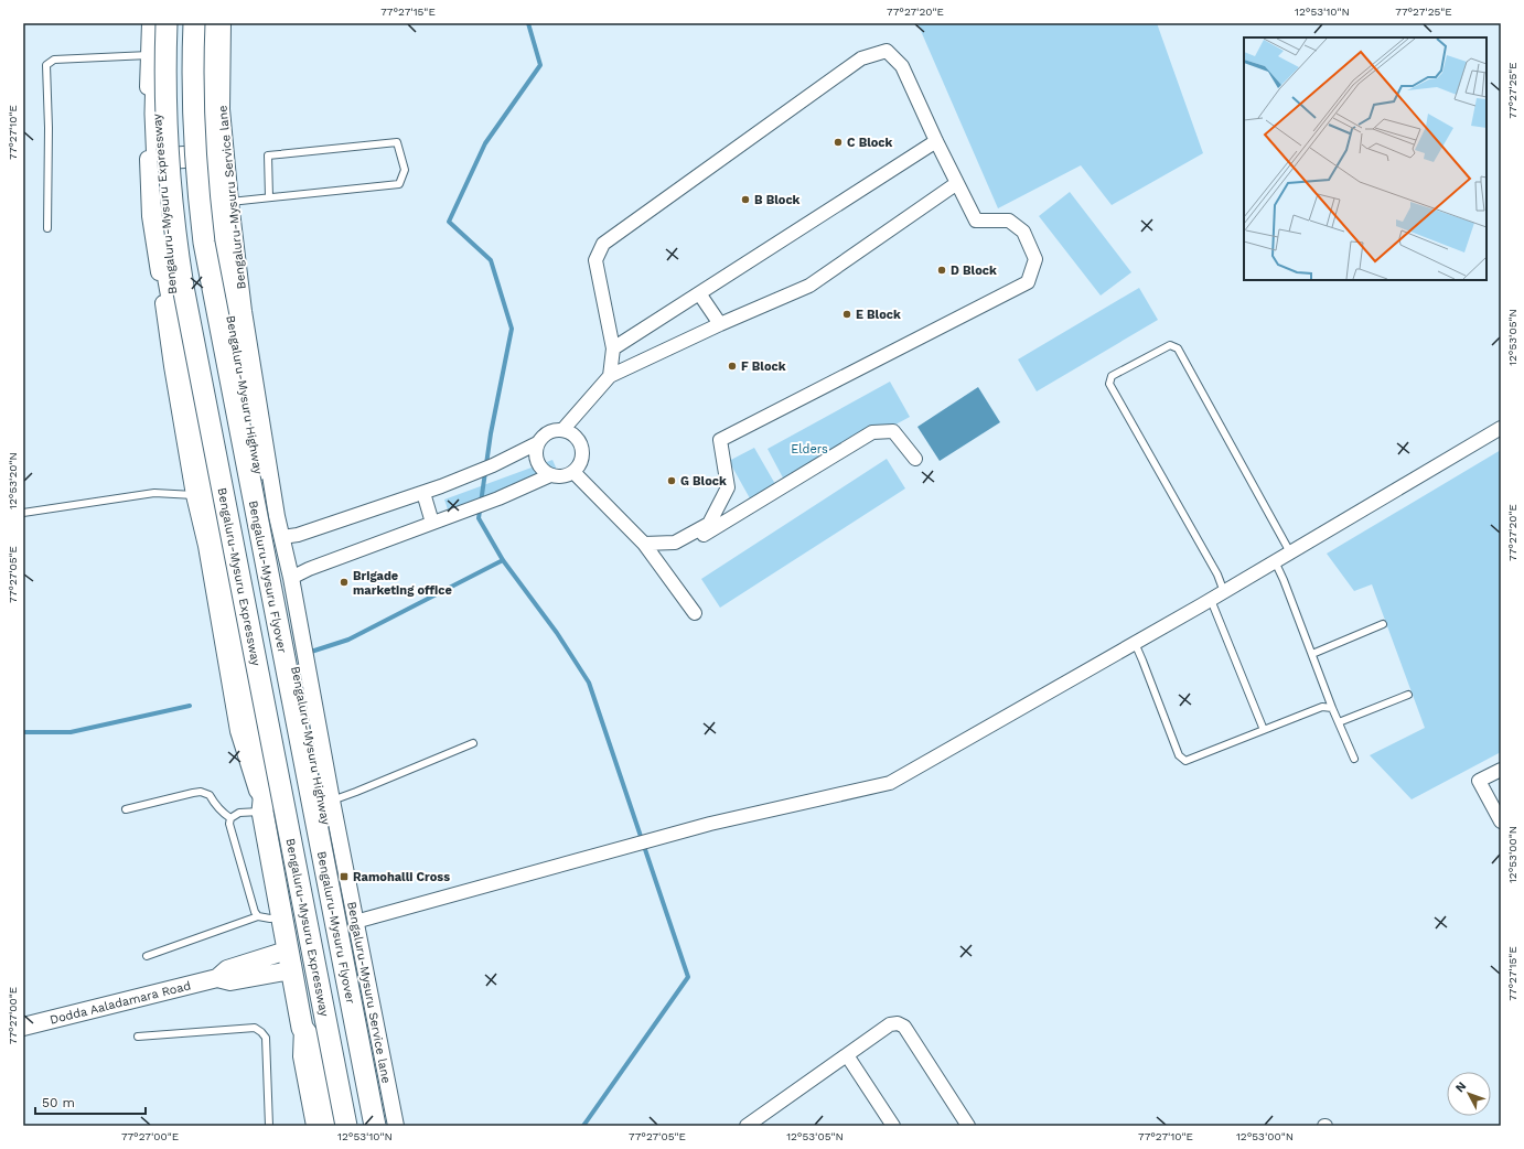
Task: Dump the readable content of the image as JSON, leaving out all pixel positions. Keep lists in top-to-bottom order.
{
  "streets": {
    "highway": ["Bengaluru-Mysuru Expressway", "Bengaluru-Mysuru Highway", "Bengaluru-Mysuru Flyover"],
    "main road": ["Dodda Aaladamara Road"],
    "street": ["Bengaluru-Mysuru Service lane"]
  },
  "crossings": [
    ["Bengaluru-Mysuru Expressway", "Dodda Aaladamara Road"]
  ],
  "parks": ["Elders"],
  "places": {
    "other": [
      "C Block",
      "B Block",
      "D Block",
      "E Block",
      "F Block",
      "G Block",
      "Brigade marketing office"
    ],
    "transit": ["Ramohalli Cross"]
  },
  "scale_bar": "50 m",
  "north": "top left",
  "coordinates": [
    "77°27'15\"E",
    "77°27'20\"E",
    "12°53'10\"N",
    "77°27'25\"E",
    "77°27'10\"E",
    "12°53'05\"N",
    "12°53'20\"N",
    "77°27'05\"E",
    "12°53'00\"N",
    "77°27'00\"E"
  ]
}
